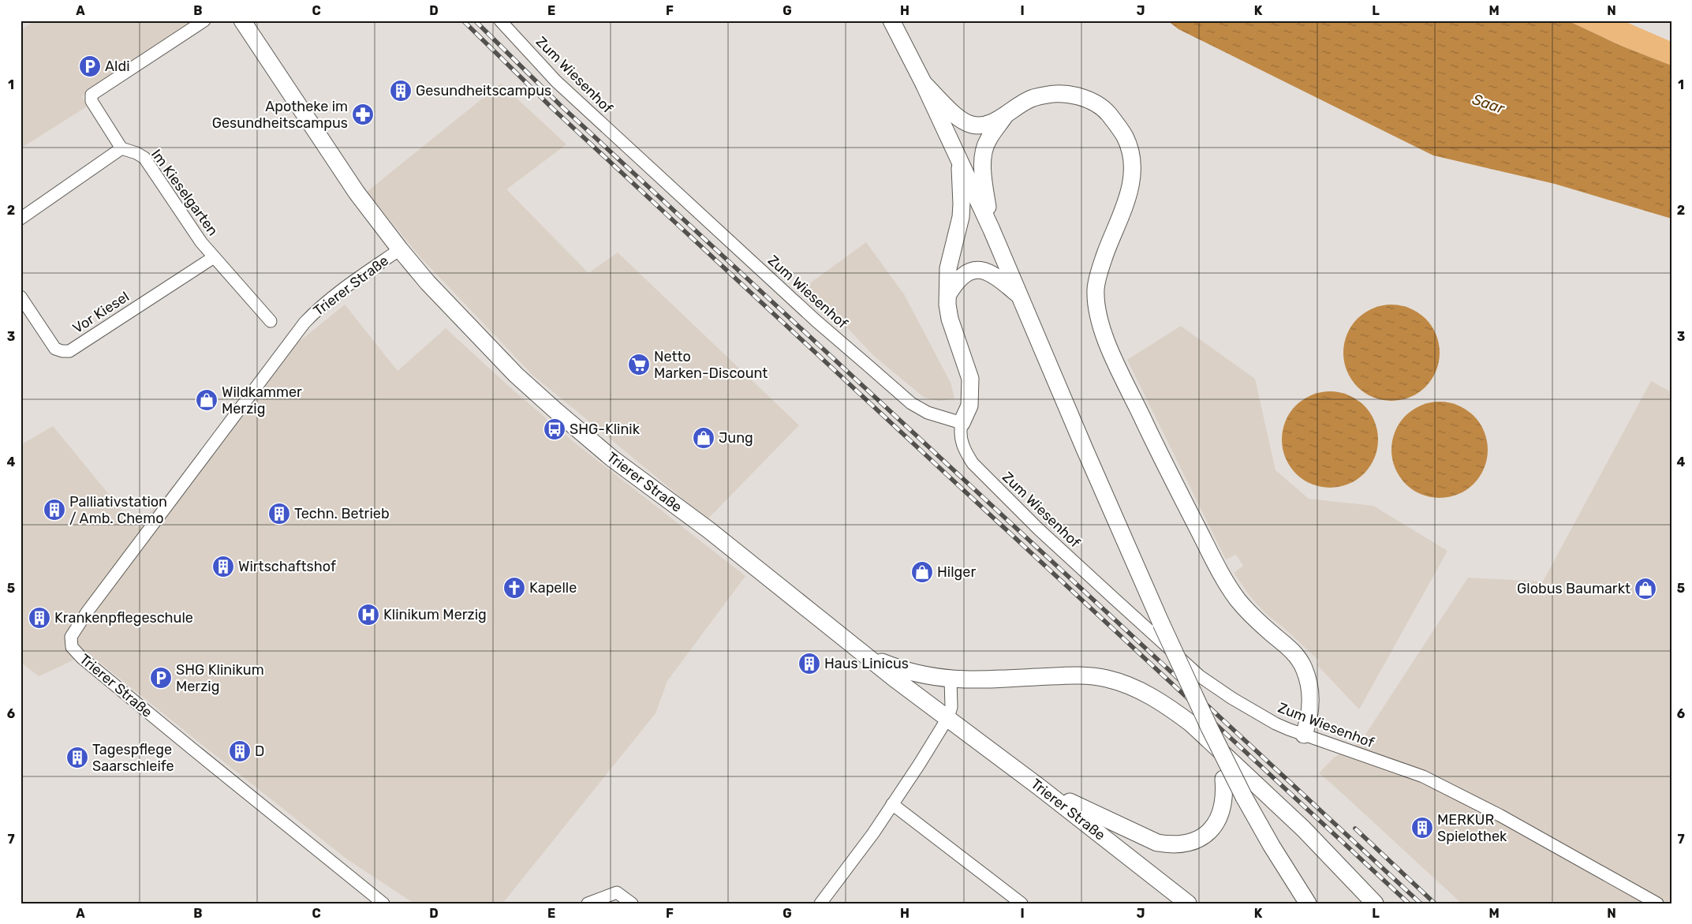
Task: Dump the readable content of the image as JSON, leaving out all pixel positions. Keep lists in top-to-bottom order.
{
  "streets": {
    "main road": ["Trierer Straße"],
    "street": ["Zum Wiesenhof", "Im Kieselgarten", "Vor Kiesel"]
  },
  "crossings": [
    ["Im Kieselgarten", "Vor Kiesel"]
  ],
  "water": ["Saar"],
  "places": {
    "parking": ["Aldi", "SHG Klinikum Merzig"],
    "building": [
      "Gesundheitscampus",
      "Palliativstation / Amb. Chemo",
      "Techn. Betrieb",
      "Wirtschaftshof",
      "Krankenpflegeschule",
      "Haus Linicus",
      "D",
      "Tagespflege Saarschleife",
      "MERKUR Spielothek"
    ],
    "pharmacy": ["Apotheke im Gesundheitscampus"],
    "supermarket": ["Netto Marken-Discount"],
    "shop": [
      "Wildkammer Merzig",
      "Jung",
      "Hilger",
      "Globus Baumarkt"
    ],
    "bus stop": ["SHG-Klinik"],
    "church": ["Kapelle"],
    "hospital": ["Klinikum Merzig"]
  },
  "grid": {
    "columns": [
      "A",
      "B",
      "C",
      "D",
      "E",
      "F",
      "G",
      "H",
      "I",
      "J",
      "K",
      "L",
      "M",
      "N"
    ],
    "rows": [
      "1",
      "2",
      "3",
      "4",
      "5",
      "6",
      "7"
    ]
  }
}
